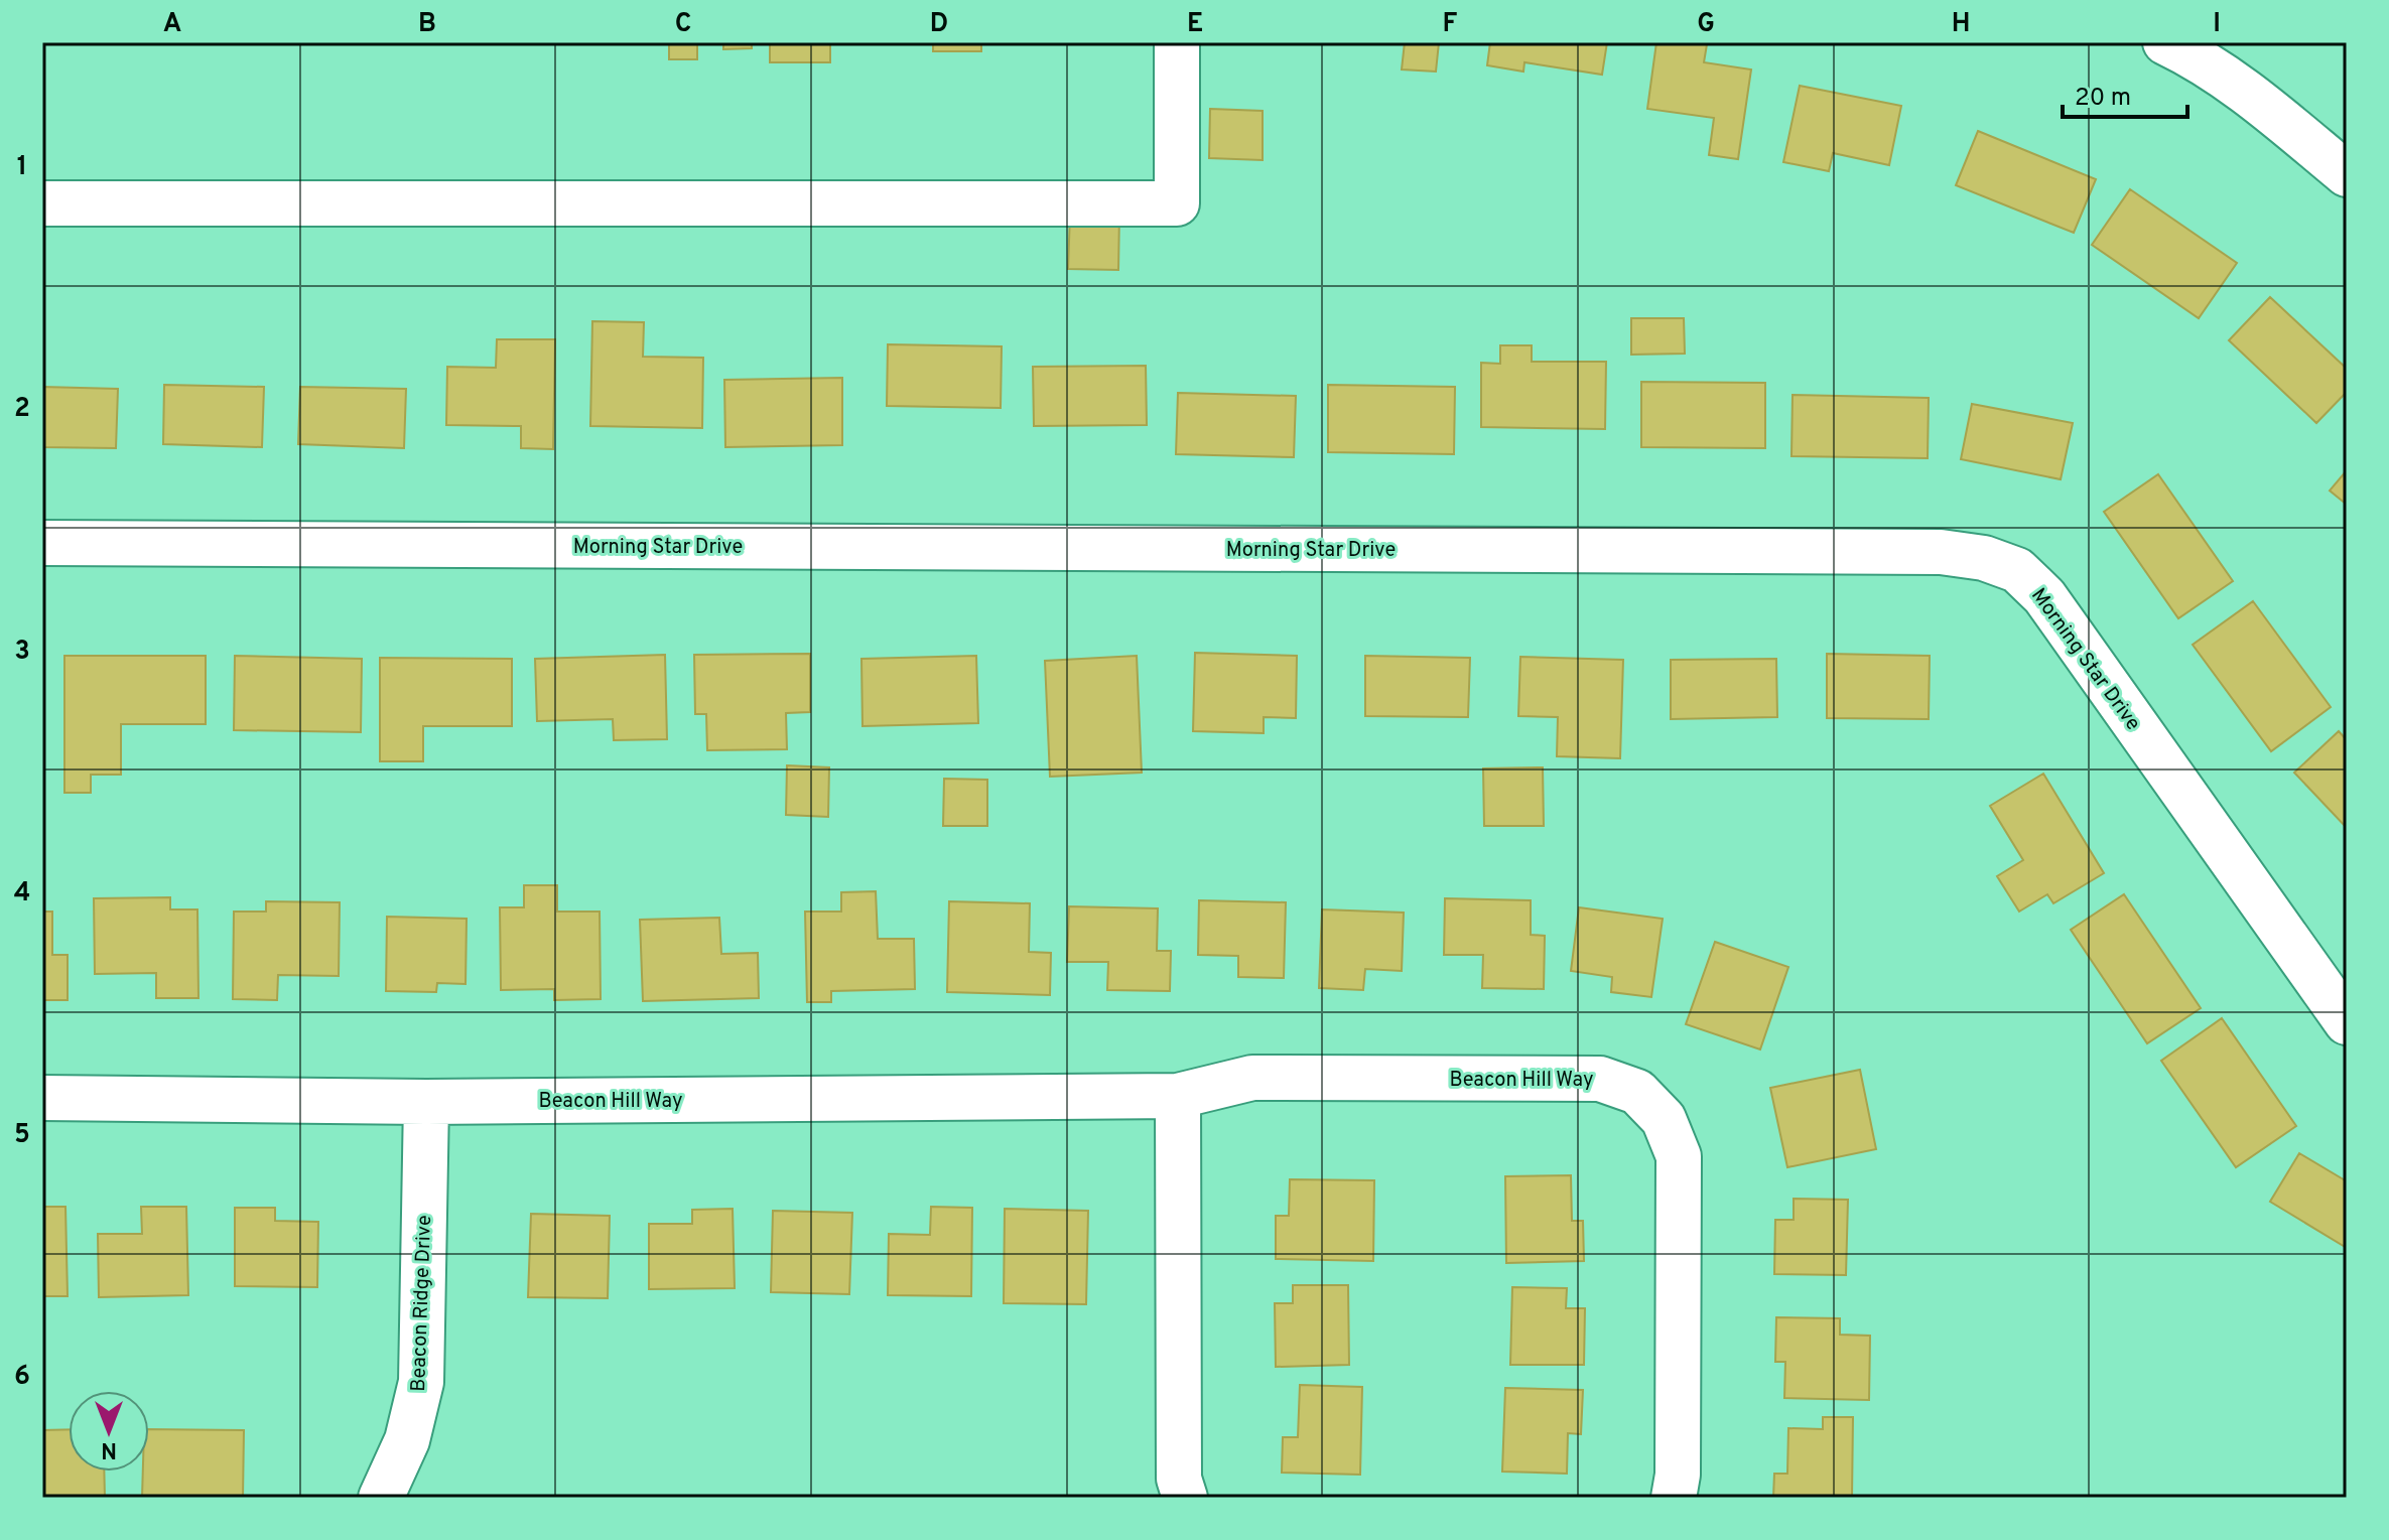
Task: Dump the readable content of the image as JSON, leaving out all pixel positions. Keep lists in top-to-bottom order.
{
  "streets": {
    "street": ["Morning Star Drive", "Beacon Hill Way", "Beacon Ridge Drive"]
  },
  "crossings": [
    ["Beacon Hill Way", "Beacon Ridge Drive"]
  ],
  "scale_bar": "20 m",
  "north": "bottom",
  "grid": {
    "columns": [
      "A",
      "B",
      "C",
      "D",
      "E",
      "F",
      "G",
      "H",
      "I"
    ],
    "rows": [
      "1",
      "2",
      "3",
      "4",
      "5",
      "6"
    ]
  }
}
